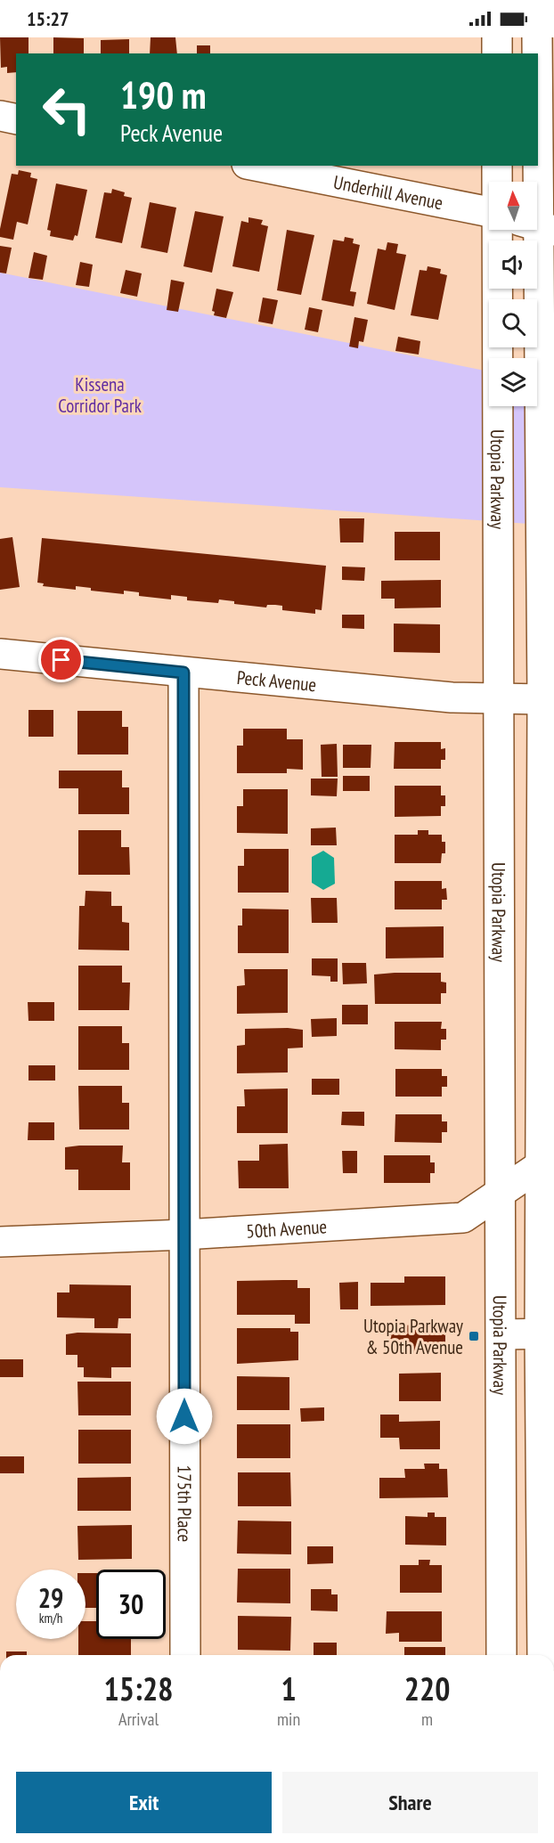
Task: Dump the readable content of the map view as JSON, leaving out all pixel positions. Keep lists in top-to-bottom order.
{
  "streets": {
    "main road": [
      "Underhill Avenue",
      "Utopia Parkway",
      "Peck Avenue",
      "50th Avenue",
      "175th Place"
    ]
  },
  "crossings": [
    ["Utopia Parkway", "Peck Avenue"],
    ["Utopia Parkway", "50th Avenue"],
    ["Peck Avenue", "175th Place"],
    ["50th Avenue", "175th Place"]
  ],
  "parks": ["Kissena Corridor Park"],
  "places": {
    "transit": ["Utopia Parkway & 50th Avenue"]
  },
  "north": "top",
  "page": {
    "status": "15:27",
    "turn": ["190 m", "Peck Avenue"],
    "speed": "29 km/h",
    "limit": "30",
    "eta": [
      "15:28",
      "Arrival",
      "1",
      "min",
      "220",
      "m"
    ],
    "buttons": ["Exit", "Share"]
  }
}
